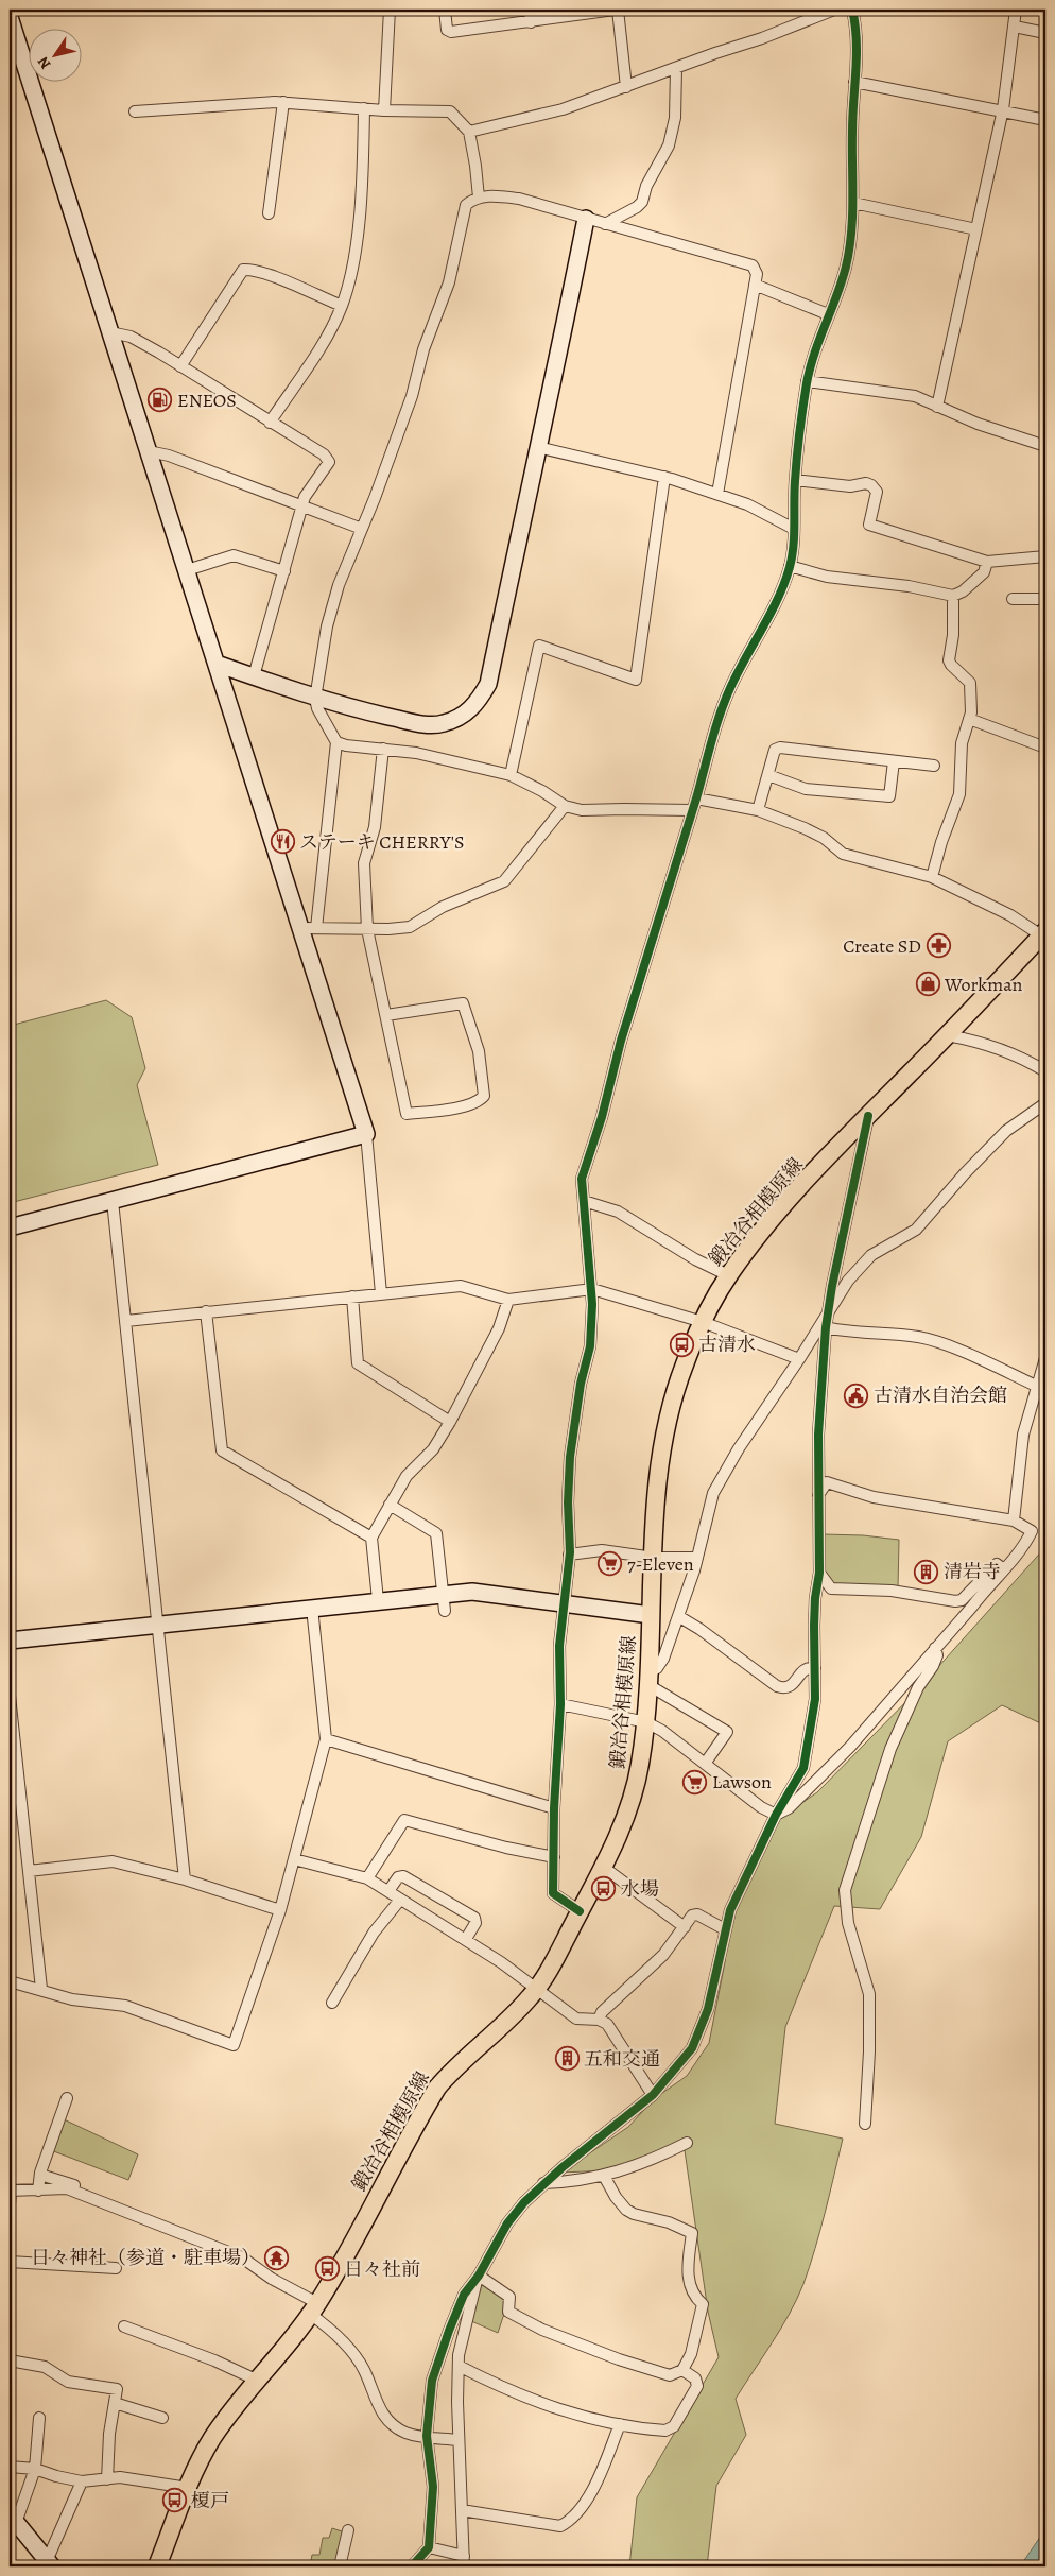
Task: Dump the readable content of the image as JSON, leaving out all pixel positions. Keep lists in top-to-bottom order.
{
  "streets": {
    "main road": ["鍛冶谷相模原線"]
  },
  "places": {
    "fuel station": ["ENEOS"],
    "restaurant": ["ステーキ CHERRY'S"],
    "pharmacy": ["Create SD"],
    "shop": ["Workman"],
    "bus stop": [
      "古清水",
      "水場",
      "日々社前",
      "榎戸"
    ],
    "public building": ["古清水自治会館"],
    "supermarket": ["7-Eleven", "Lawson"],
    "building": ["清岩寺", "五和交通"],
    "temple": ["日々神社（参道・駐車場）"]
  },
  "north": "bottom left"
}
